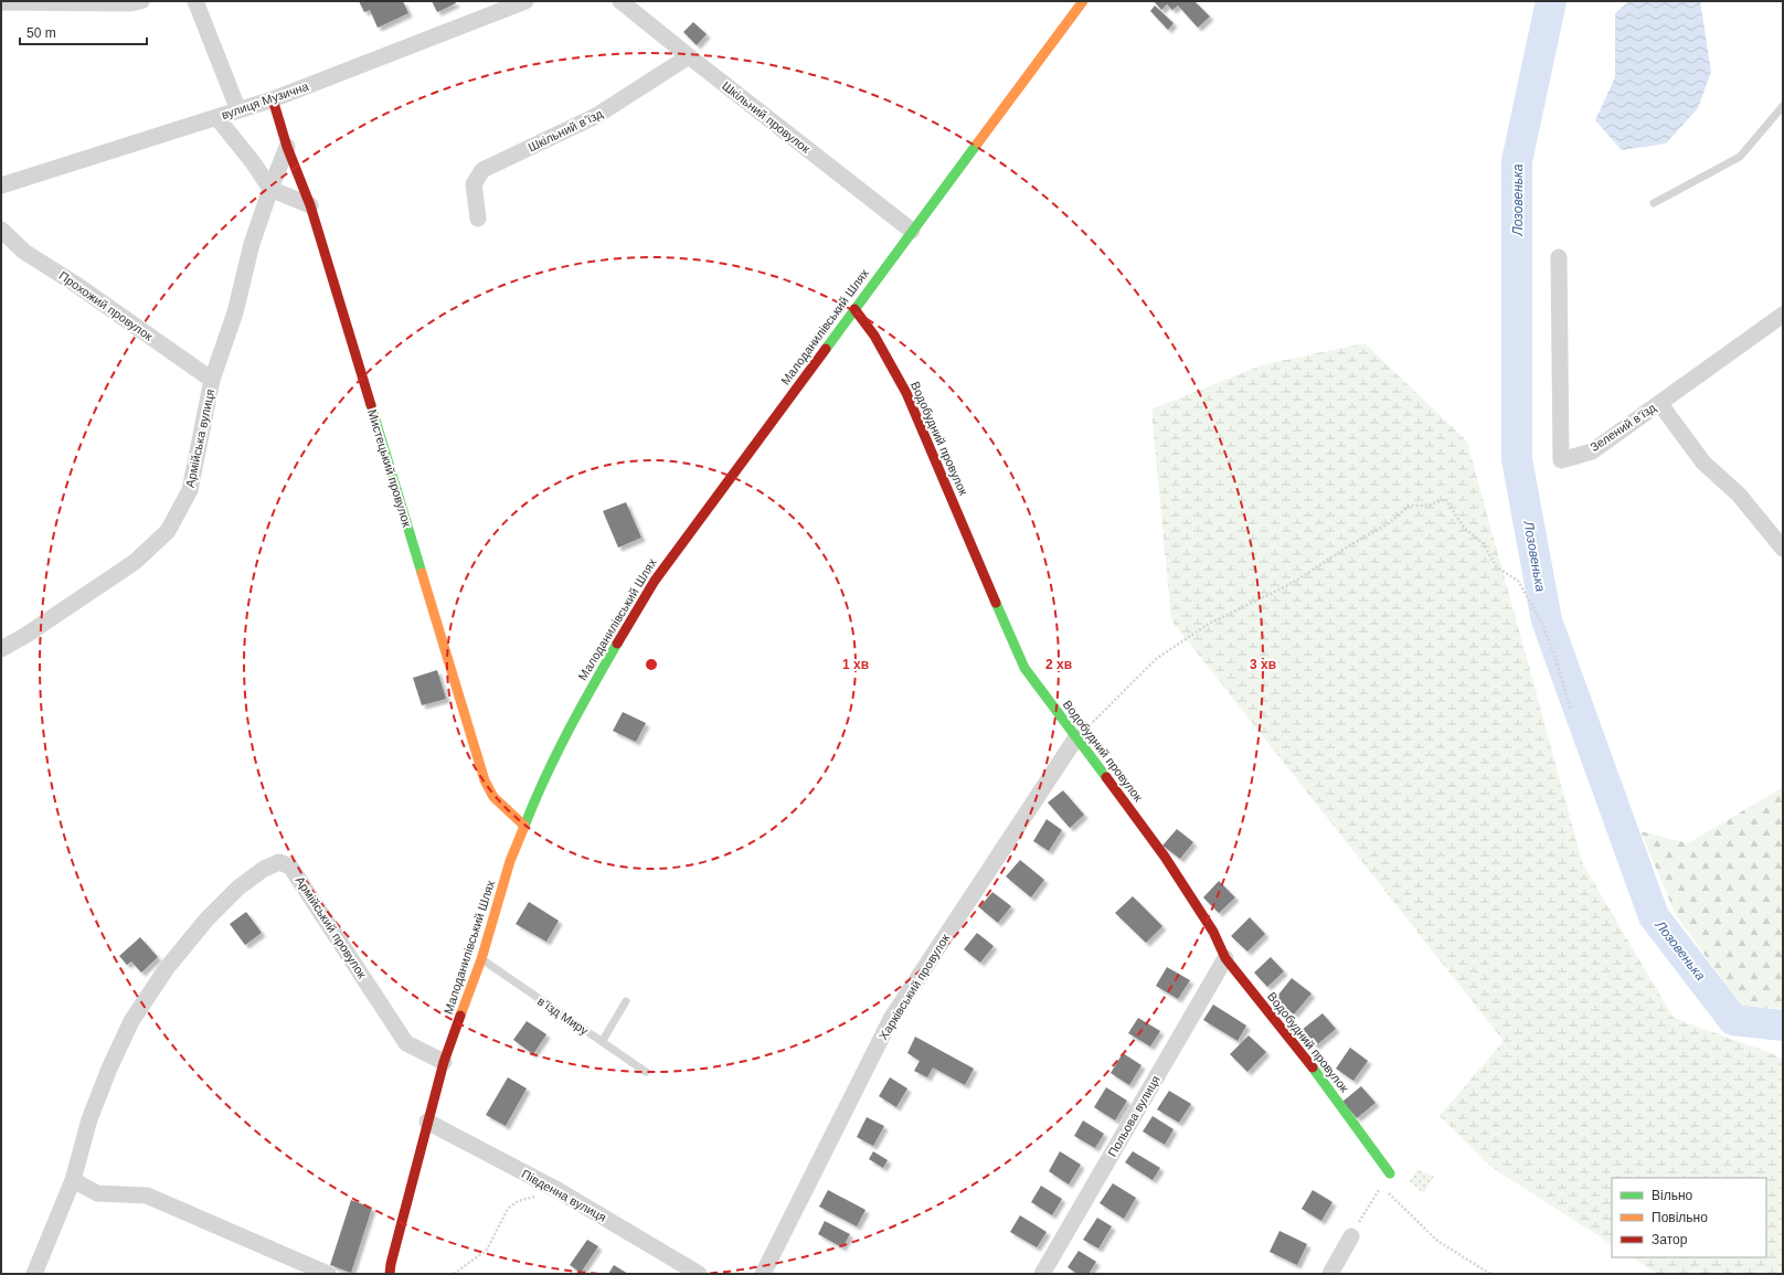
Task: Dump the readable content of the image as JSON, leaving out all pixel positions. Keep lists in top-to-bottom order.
{
  "streets": {
    "street": [
      "вулиця Музична",
      "Шкільний провулок",
      "Шкільний в’їзд",
      "Прохожий провулок",
      "Малоданилівський Шлях",
      "Зелений в’їзд",
      "Армійська вулиця",
      "Водобудний провулок",
      "Мистецький провулок",
      "Армійський провулок",
      "Харківський провулок",
      "Польова вулиця",
      "Південна вулиця"
    ],
    "lane": ["в’їзд Миру"]
  },
  "crossings": [
    ["вулиця Музична", "Мистецький провулок"],
    ["Шкільний провулок", "Шкільний в’їзд"],
    ["Шкільний провулок", "Малоданилівський Шлях"],
    ["Прохожий провулок", "Армійська вулиця"],
    ["Малоданилівський Шлях", "Водобудний провулок"],
    ["Малоданилівський Шлях", "Мистецький провулок"],
    ["Малоданилівський Шлях", "Армійський провулок"],
    ["Малоданилівський Шлях", "в’їзд Миру"],
    ["Малоданилівський Шлях", "Південна вулиця"],
    ["Армійська вулиця", "Мистецький провулок"],
    ["Водобудний провулок", "Харківський провулок"],
    ["Водобудний провулок", "Польова вулиця"]
  ],
  "water": ["Лозовенька"],
  "legend": ["Вільно", "Повільно", "Затор"],
  "scale_bar": "50 m",
  "rings": ["1 хв", "2 хв", "3 хв"]
}
